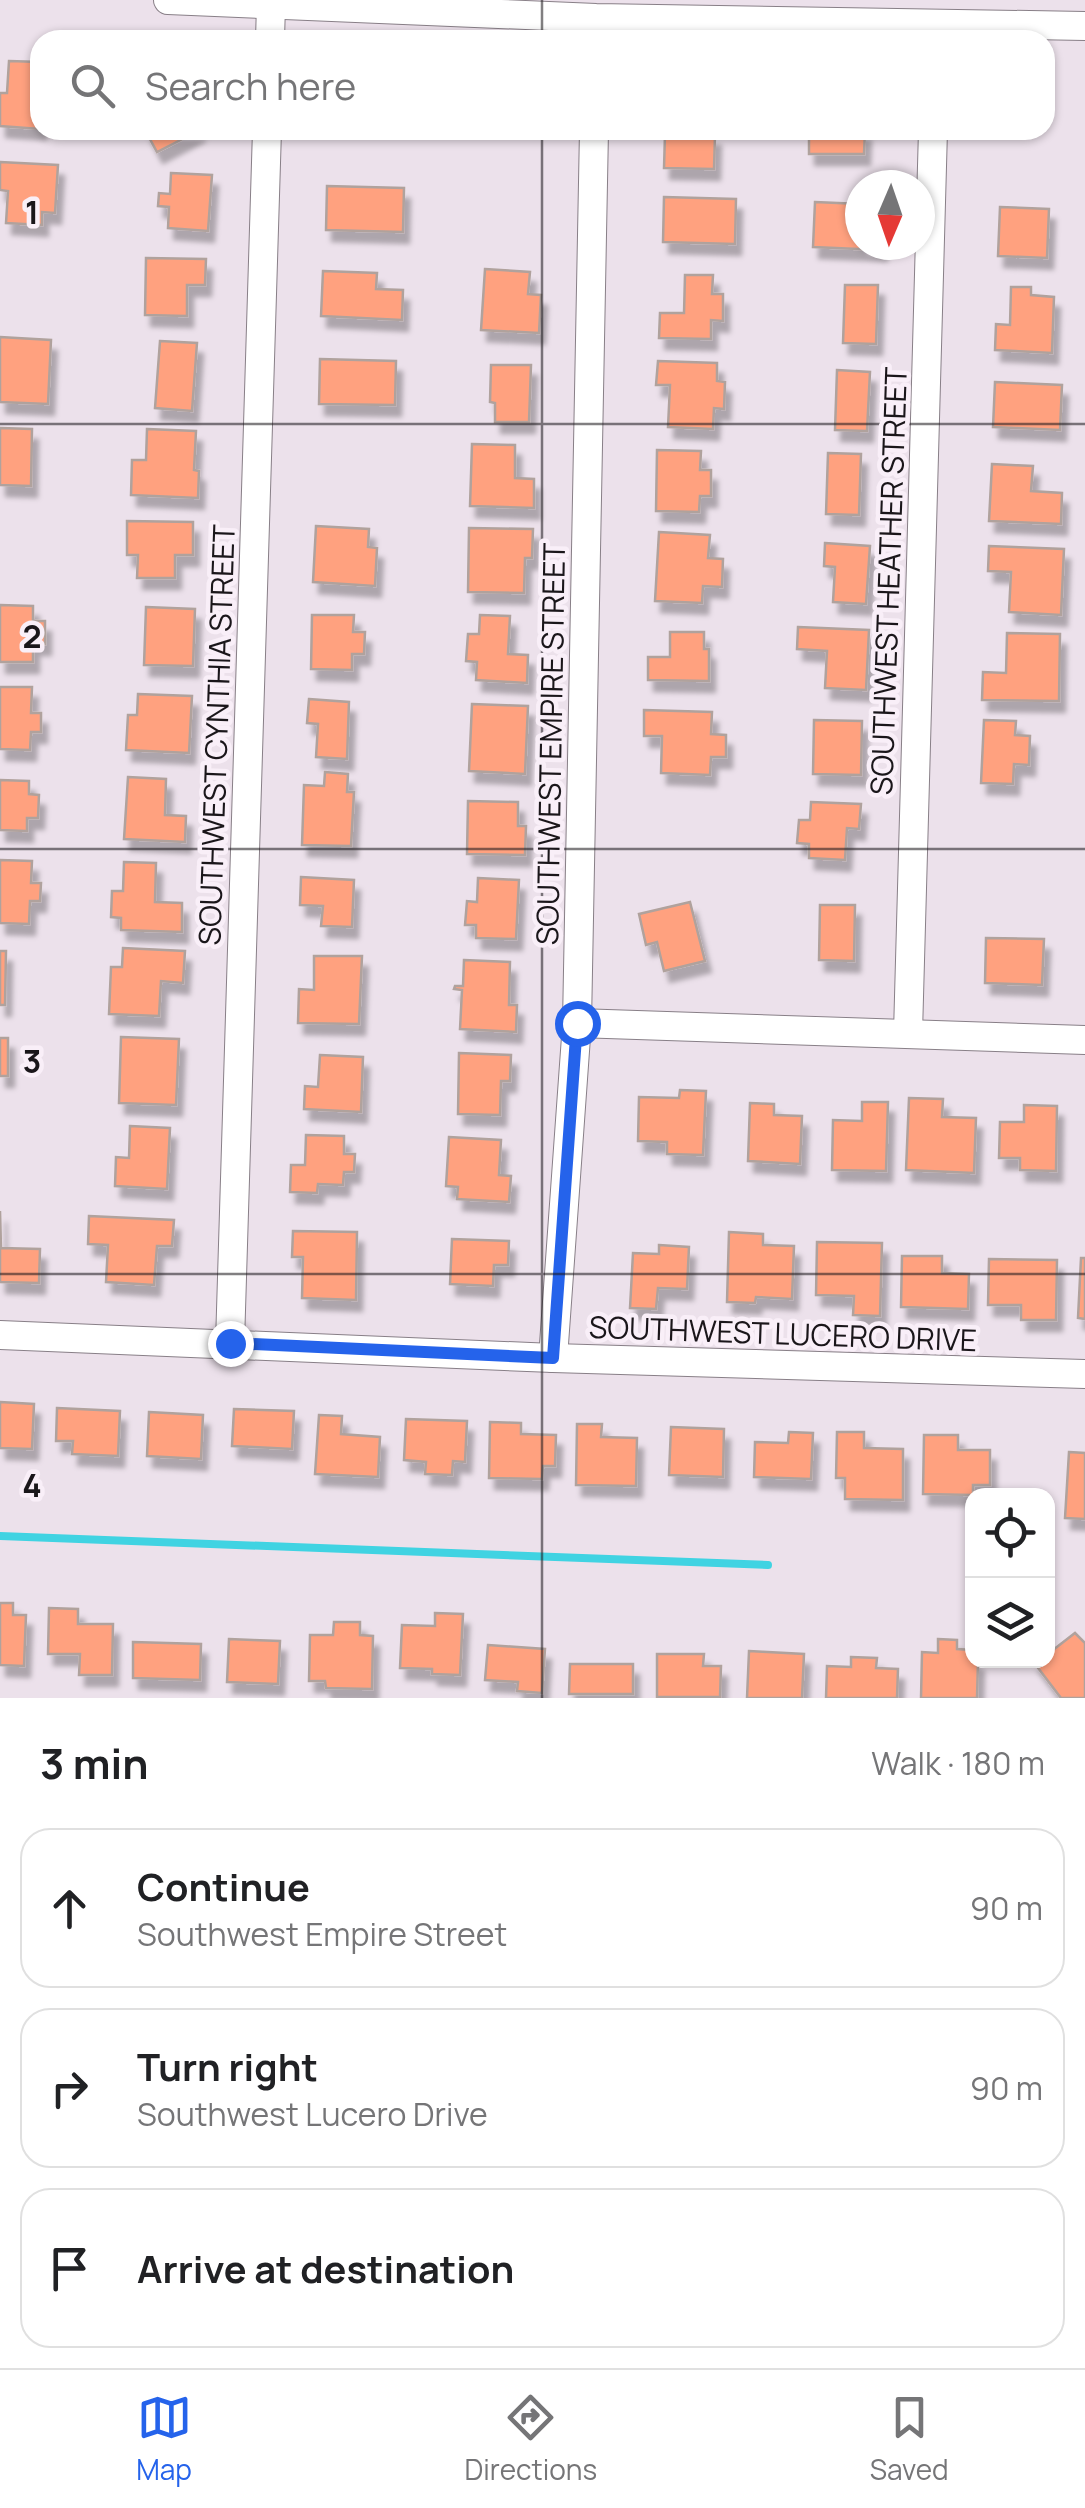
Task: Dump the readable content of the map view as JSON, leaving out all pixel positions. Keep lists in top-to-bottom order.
{
  "streets": {
    "street": [
      "SOUTHWEST HEATHER STREET",
      "SOUTHWEST CYNTHIA STREET",
      "SOUTHWEST EMPIRE STREET",
      "SOUTHWEST LUCERO DRIVE"
    ]
  },
  "crossings": [
    ["SOUTHWEST CYNTHIA STREET", "SOUTHWEST LUCERO DRIVE"],
    ["SOUTHWEST EMPIRE STREET", "SOUTHWEST LUCERO DRIVE"]
  ],
  "north": "bottom",
  "page": {
    "search": "Search here",
    "heading": ["3 min", "Walk · 180 m"],
    "list": [
      ["Continue", "Southwest Empire Street", "90 m"],
      ["Turn right", "Southwest Lucero Drive", "90 m"],
      "Arrive at destination"
    ],
    "nav": ["Map", "Directions", "Saved"]
  },
  "grid": {
    "rows": [
      "1",
      "2",
      "3",
      "4"
    ]
  }
}
